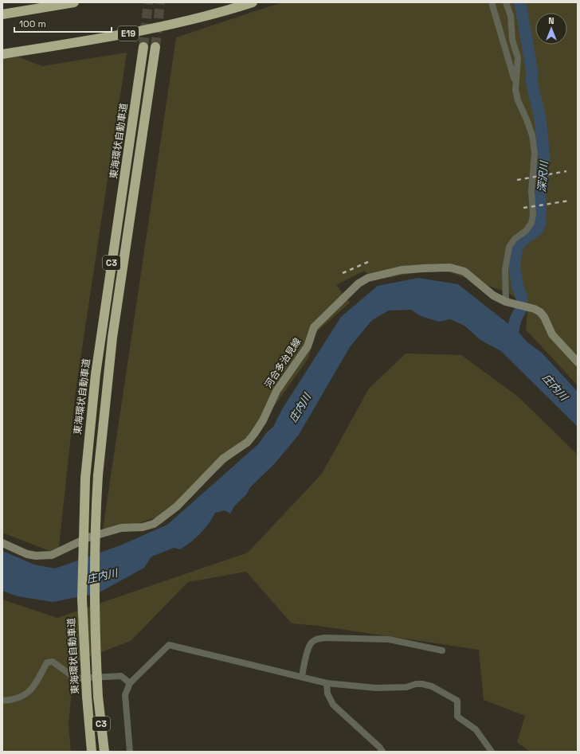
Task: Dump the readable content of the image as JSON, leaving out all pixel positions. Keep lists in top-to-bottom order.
{
  "streets": {
    "highway": ["E19", "東海環状自動車道", "C3"],
    "main road": ["河合多治見線"]
  },
  "water": ["深沢川", "庄内川"],
  "scale_bar": "100 m",
  "north": "top"
}
